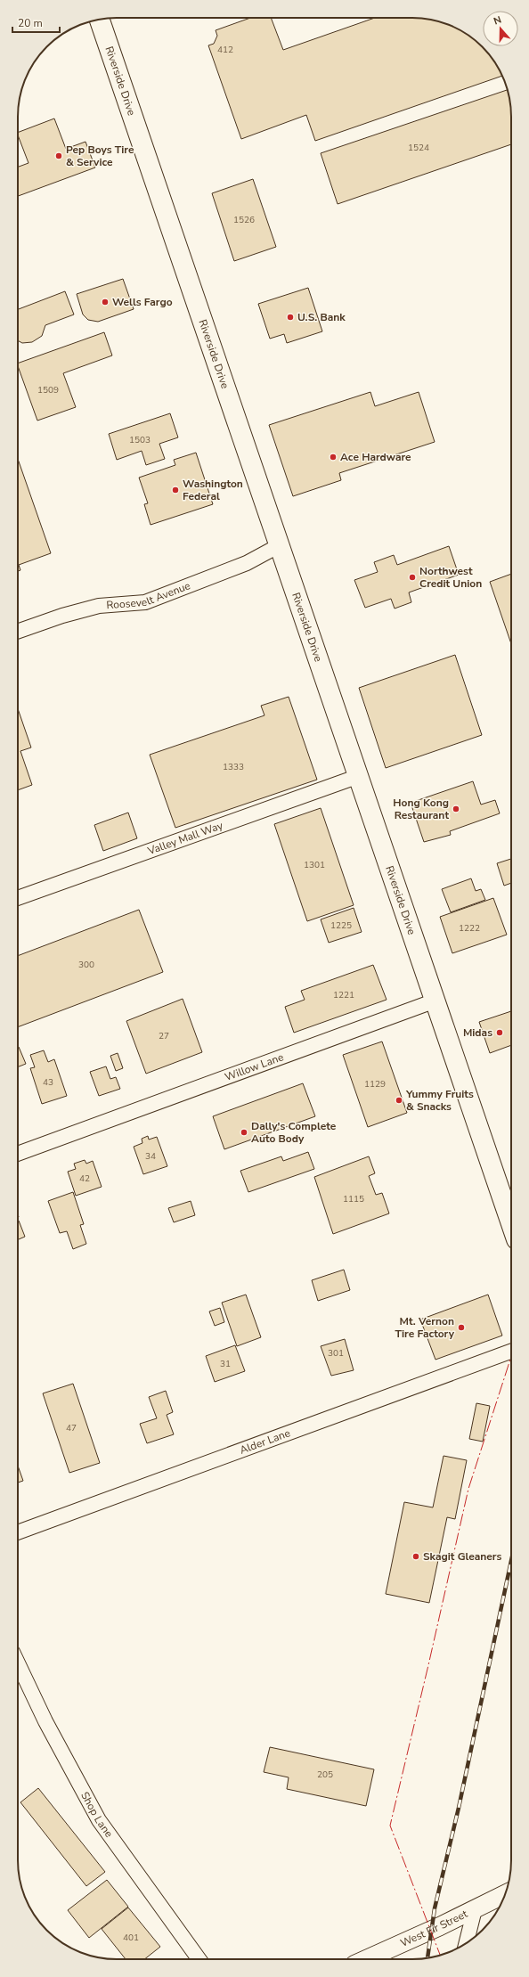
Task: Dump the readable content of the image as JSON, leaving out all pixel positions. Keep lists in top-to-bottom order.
{
  "streets": {
    "main road": ["Riverside Drive"],
    "street": [
      "Roosevelt Avenue",
      "Valley Mall Way",
      "Willow Lane",
      "Alder Lane",
      "Shop Lane",
      "West Fir Street"
    ]
  },
  "crossings": [
    ["Riverside Drive", "Roosevelt Avenue"],
    ["Riverside Drive", "Valley Mall Way"],
    ["Riverside Drive", "Willow Lane"]
  ],
  "places": [
    "Pep Boys Tire & Service",
    "Wells Fargo",
    "U.S. Bank",
    "Ace Hardware",
    "Washington Federal",
    "Northwest Credit Union",
    "Hong Kong Restaurant",
    "Midas",
    "Yummy Fruits & Snacks",
    "Dally's Complete Auto Body",
    "Mt. Vernon Tire Factory",
    "Skagit Gleaners"
  ],
  "house_numbers": [
    "412",
    "1524",
    "1526",
    "1509",
    "1503",
    "1333",
    "1301",
    "1225",
    "1222",
    "300",
    "1221",
    "27",
    "43",
    "1129",
    "34",
    "42",
    "1115",
    "301",
    "31",
    "47",
    "205",
    "401"
  ],
  "scale_bar": "20 m",
  "north": "top"
}
